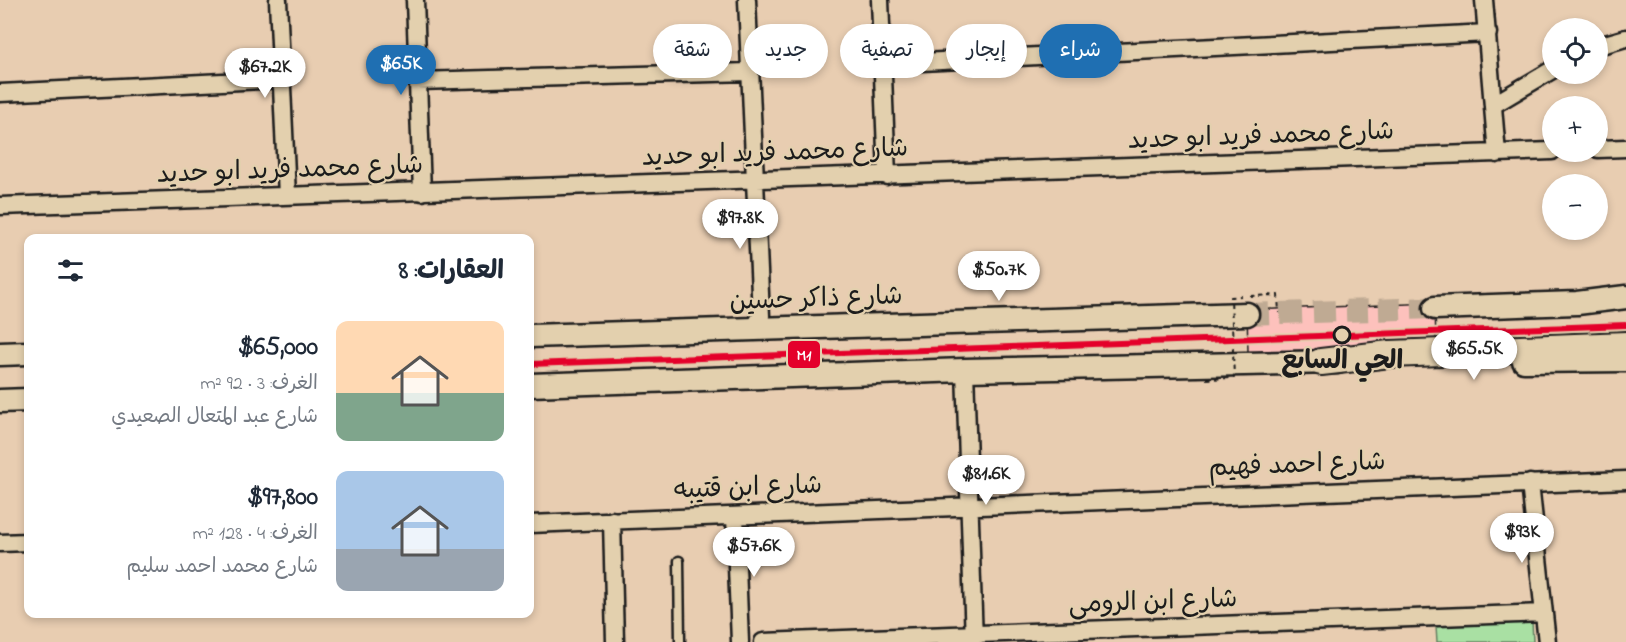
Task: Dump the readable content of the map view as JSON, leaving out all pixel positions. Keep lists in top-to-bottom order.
{
  "streets": {
    "main road": ["شارع ذاكر حسين"],
    "street": [
      "شارع محمد فريد ابو حديد",
      "شارع احمد فهيم",
      "شارع ابن قتيبه",
      "شارع ابن الرومى"
    ]
  },
  "crossings": [
    ["شارع احمد فهيم", "شارع ابن قتيبه"]
  ],
  "places": ["الحي السابع"],
  "lines": ["transit line M1"],
  "page": {
    "map_buttons": ["+", "−"],
    "chip": [
      "شراء",
      "إيجار",
      "تصفية",
      "جديد",
      "شقة"
    ],
    "price": [
      "$65K",
      "$67.2K",
      "$97.8K",
      "$50.7K",
      "$65.5K",
      "$81.6K",
      "$93K",
      "$57.6K"
    ],
    "heading": "العقارات: 8",
    "list": [
      {
        "name": "$65,000",
        "note": "الغرف: 3 · 92 m² · شارع عبد المتعال الصعيدي"
      },
      {
        "name": "$97,800",
        "note": "الغرف: 4 · 128 m² · شارع محمد احمد سليم"
      }
    ]
  }
}
